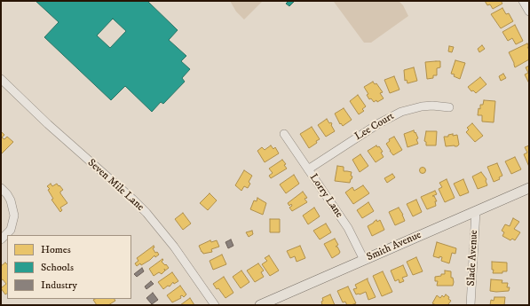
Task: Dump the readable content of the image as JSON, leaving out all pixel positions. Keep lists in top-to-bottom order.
{
  "streets": {
    "main road": ["Smith Avenue"],
    "street": [
      "Lee Court",
      "Seven Mile Lane",
      "Lorry Lane",
      "Slade Avenue"
    ]
  },
  "crossings": [
    ["Lee Court", "Lorry Lane"],
    ["Lorry Lane", "Smith Avenue"],
    ["Smith Avenue", "Slade Avenue"]
  ],
  "legend": ["Homes", "Schools", "Industry"]
}
